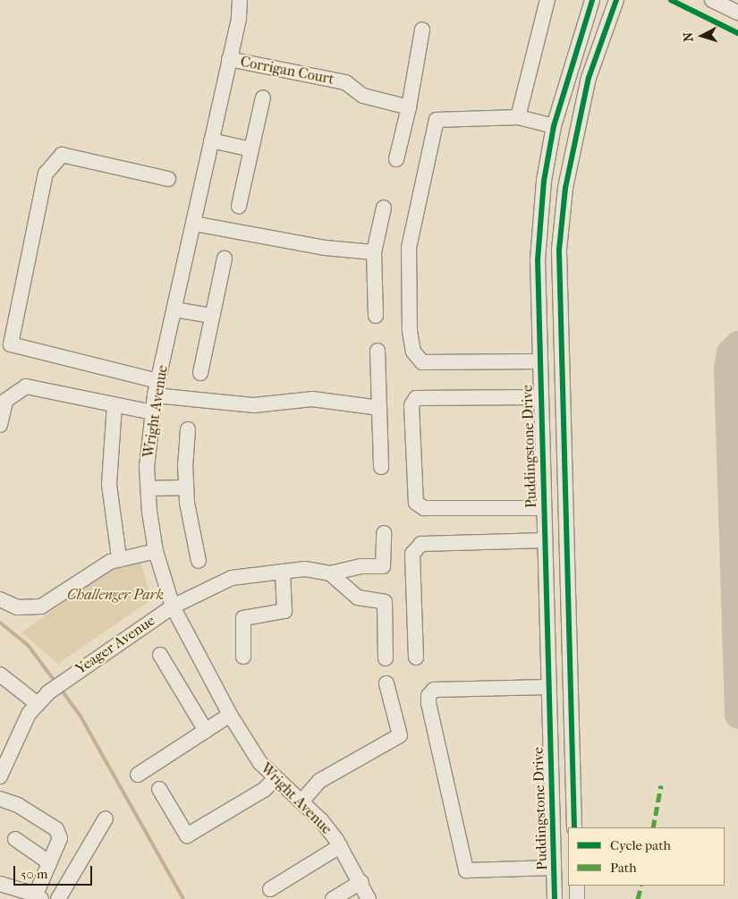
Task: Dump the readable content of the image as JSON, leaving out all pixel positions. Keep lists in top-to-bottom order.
{
  "streets": {
    "street": [
      "Corrigan Court",
      "Wright Avenue",
      "Puddingstone Drive",
      "Yeager Avenue"
    ]
  },
  "crossings": [
    ["Corrigan Court", "Wright Avenue"],
    ["Wright Avenue", "Yeager Avenue"]
  ],
  "parks": ["Challenger Park"],
  "legend": ["Cycle path", "Path"],
  "scale_bar": "50 m",
  "north": "left"
}
